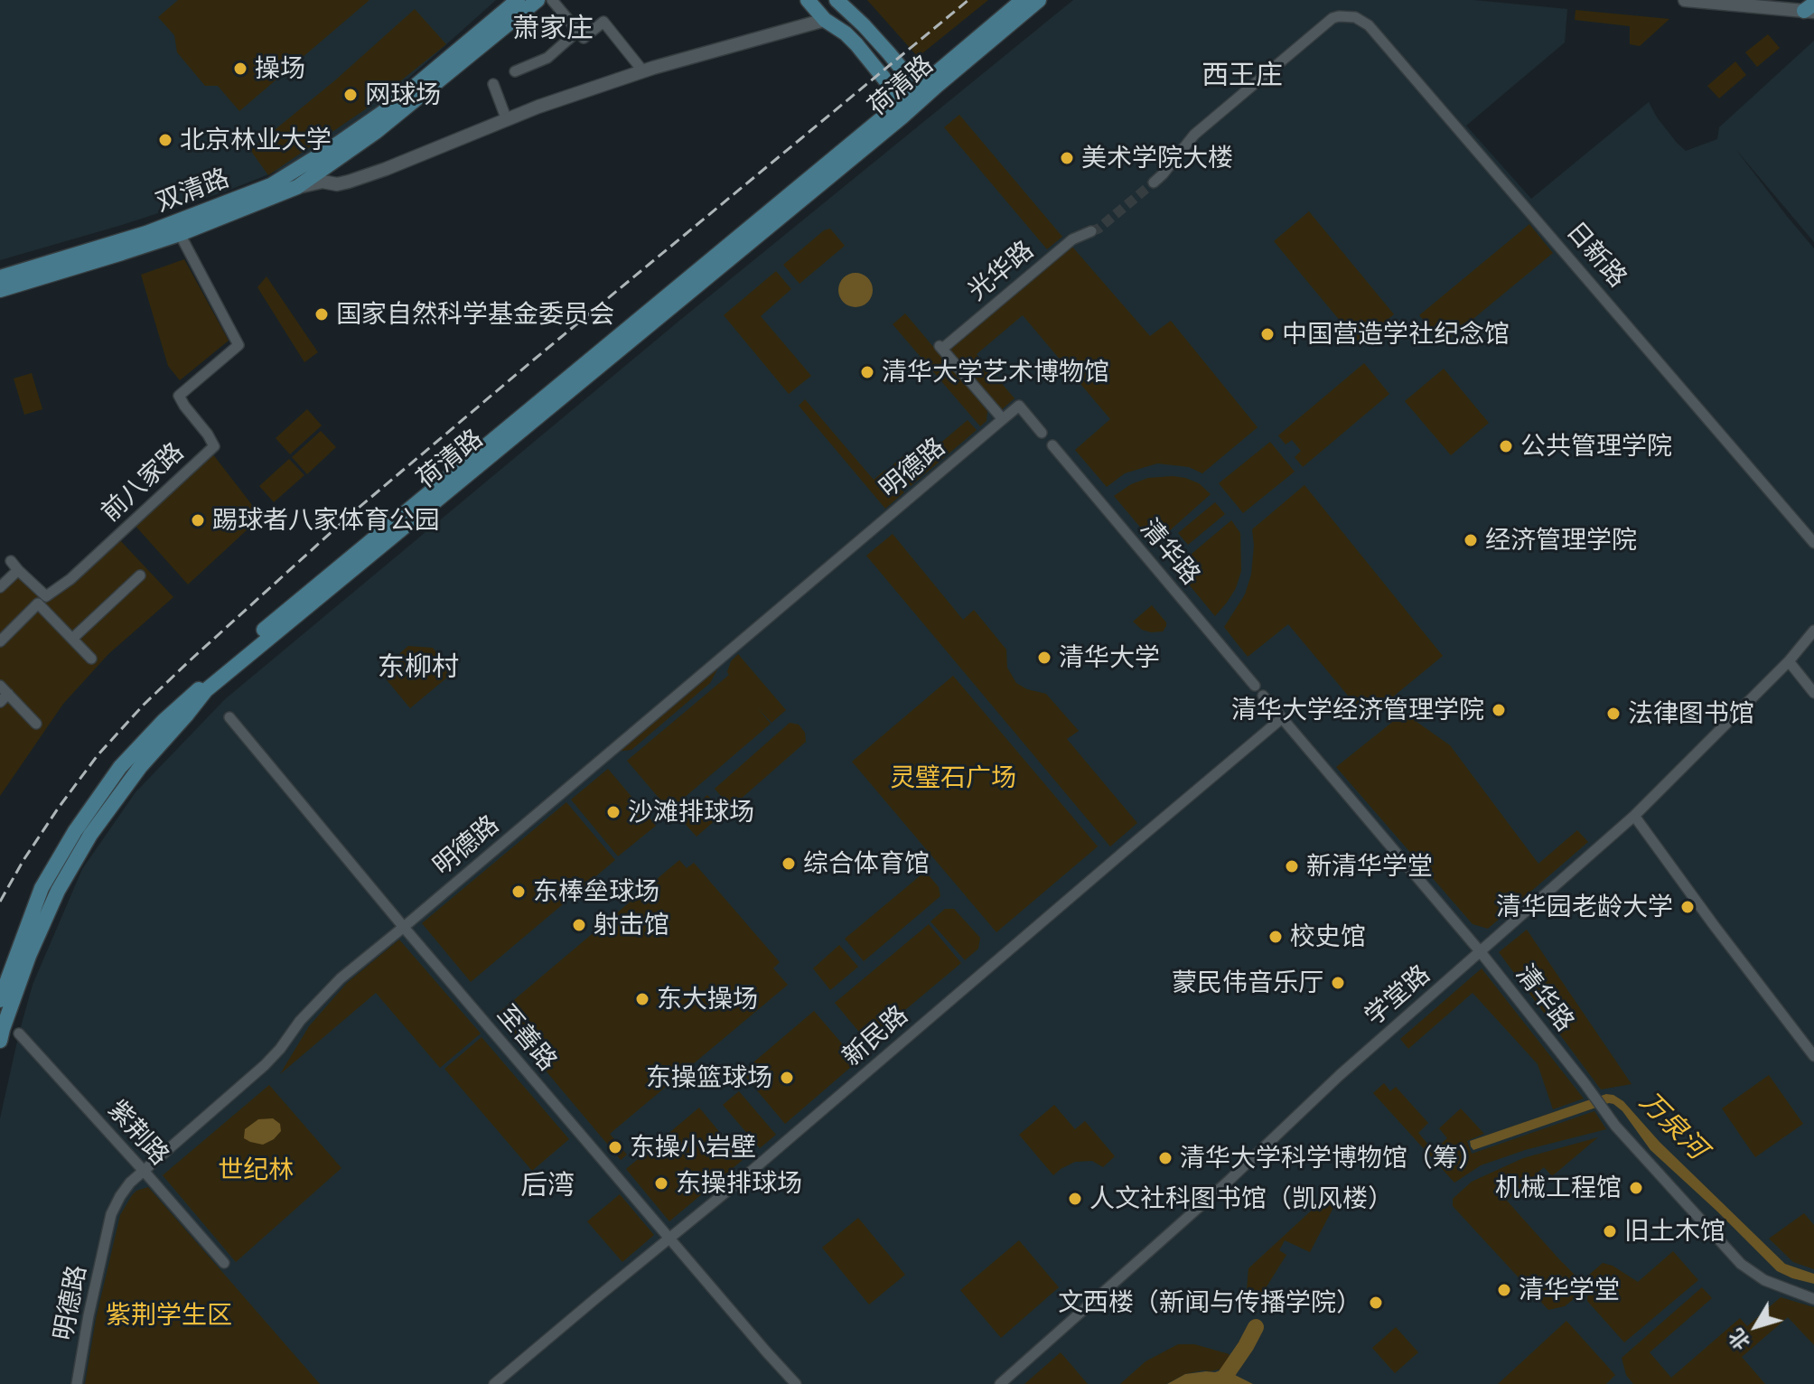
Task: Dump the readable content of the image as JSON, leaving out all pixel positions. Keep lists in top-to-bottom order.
{
  "streets": {
    "main road": ["荷清路", "双清路"],
    "street": [
      "日新路",
      "光华路",
      "明德路",
      "前八家路",
      "清华路",
      "学堂路",
      "新民路",
      "至善路",
      "紫荆路"
    ]
  },
  "crossings": [
    ["双清路", "前八家路"],
    ["光华路", "明德路"],
    ["明德路", "至善路"],
    ["明德路", "紫荆路"],
    ["清华路", "学堂路"],
    ["清华路", "新民路"],
    ["新民路", "至善路"]
  ],
  "districts": [
    "萧家庄",
    "西王庄",
    "东柳村",
    "后湾"
  ],
  "water": ["万泉河"],
  "parks": ["灵璧石广场", "世纪林", "紫荆学生区"],
  "places": [
    "操场",
    "网球场",
    "北京林业大学",
    "美术学院大楼",
    "国家自然科学基金委员会",
    "中国营造学社纪念馆",
    "清华大学艺术博物馆",
    "公共管理学院",
    "踢球者八家体育公园",
    "经济管理学院",
    "清华大学",
    "清华大学经济管理学院",
    "法律图书馆",
    "沙滩排球场",
    "综合体育馆",
    "新清华学堂",
    "东棒垒球场",
    "清华园老龄大学",
    "射击馆",
    "校史馆",
    "蒙民伟音乐厅",
    "东大操场",
    "东操篮球场",
    "东操小岩壁",
    "清华大学科学博物馆（筹）",
    "东操排球场",
    "机械工程馆",
    "人文社科图书馆（凯风楼）",
    "旧土木馆",
    "清华学堂",
    "文西楼（新闻与传播学院）"
  ],
  "north": "bottom left"
}
